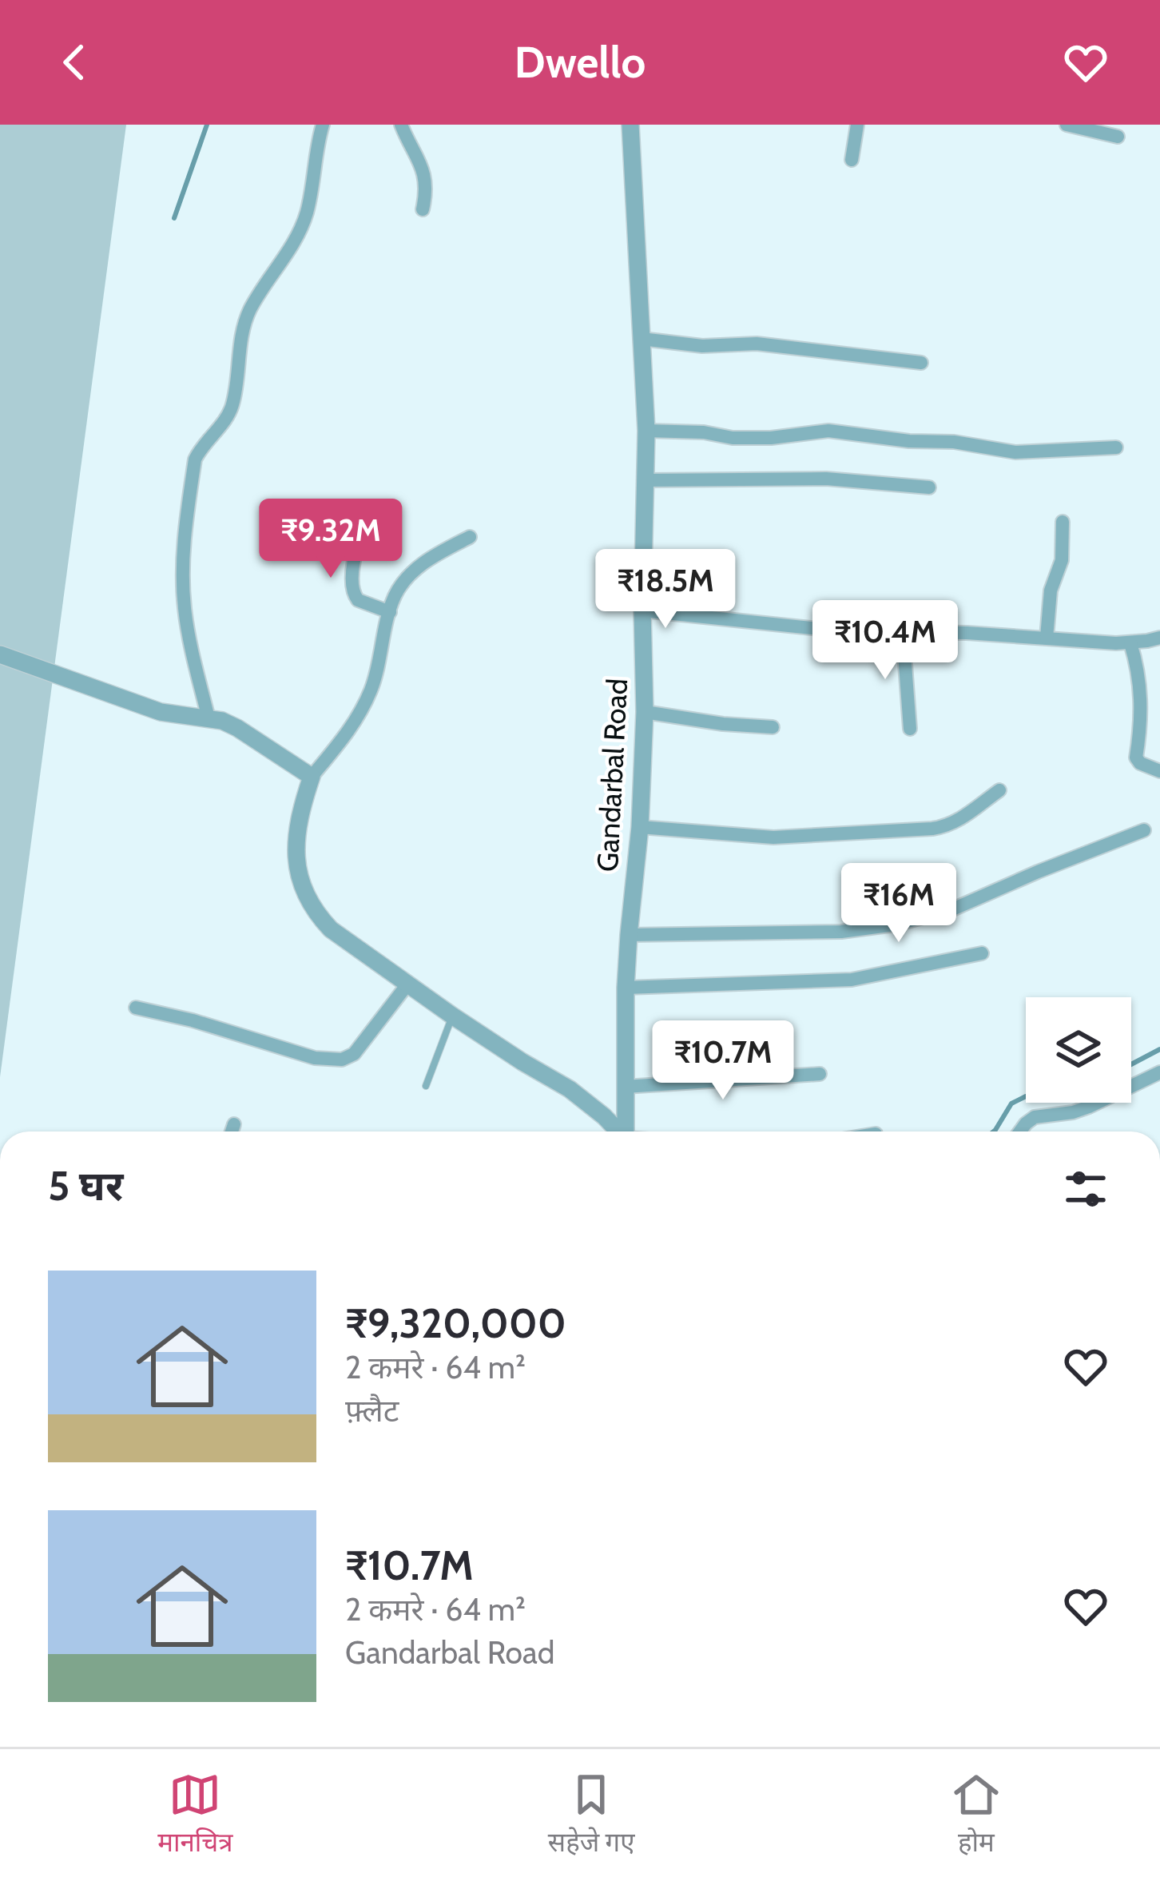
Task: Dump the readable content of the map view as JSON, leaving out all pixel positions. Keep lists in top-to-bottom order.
{
  "streets": {
    "street": ["Gandarbal Road"]
  },
  "page": {
    "header": "Dwello",
    "price": [
      "₹9.32M",
      "₹18.5M",
      "₹10.4M",
      "₹16M",
      "₹10.7M"
    ],
    "heading": "5 घर",
    "list": [
      {
        "name": "₹9,320,000",
        "note": "2 कमरे · 64 m² · फ़्लैट"
      },
      {
        "name": "₹10.7M",
        "note": "2 कमरे · 64 m² · Gandarbal Road"
      }
    ],
    "tabs": ["मानचित्र", "सहेजे गए", "होम"]
  }
}
